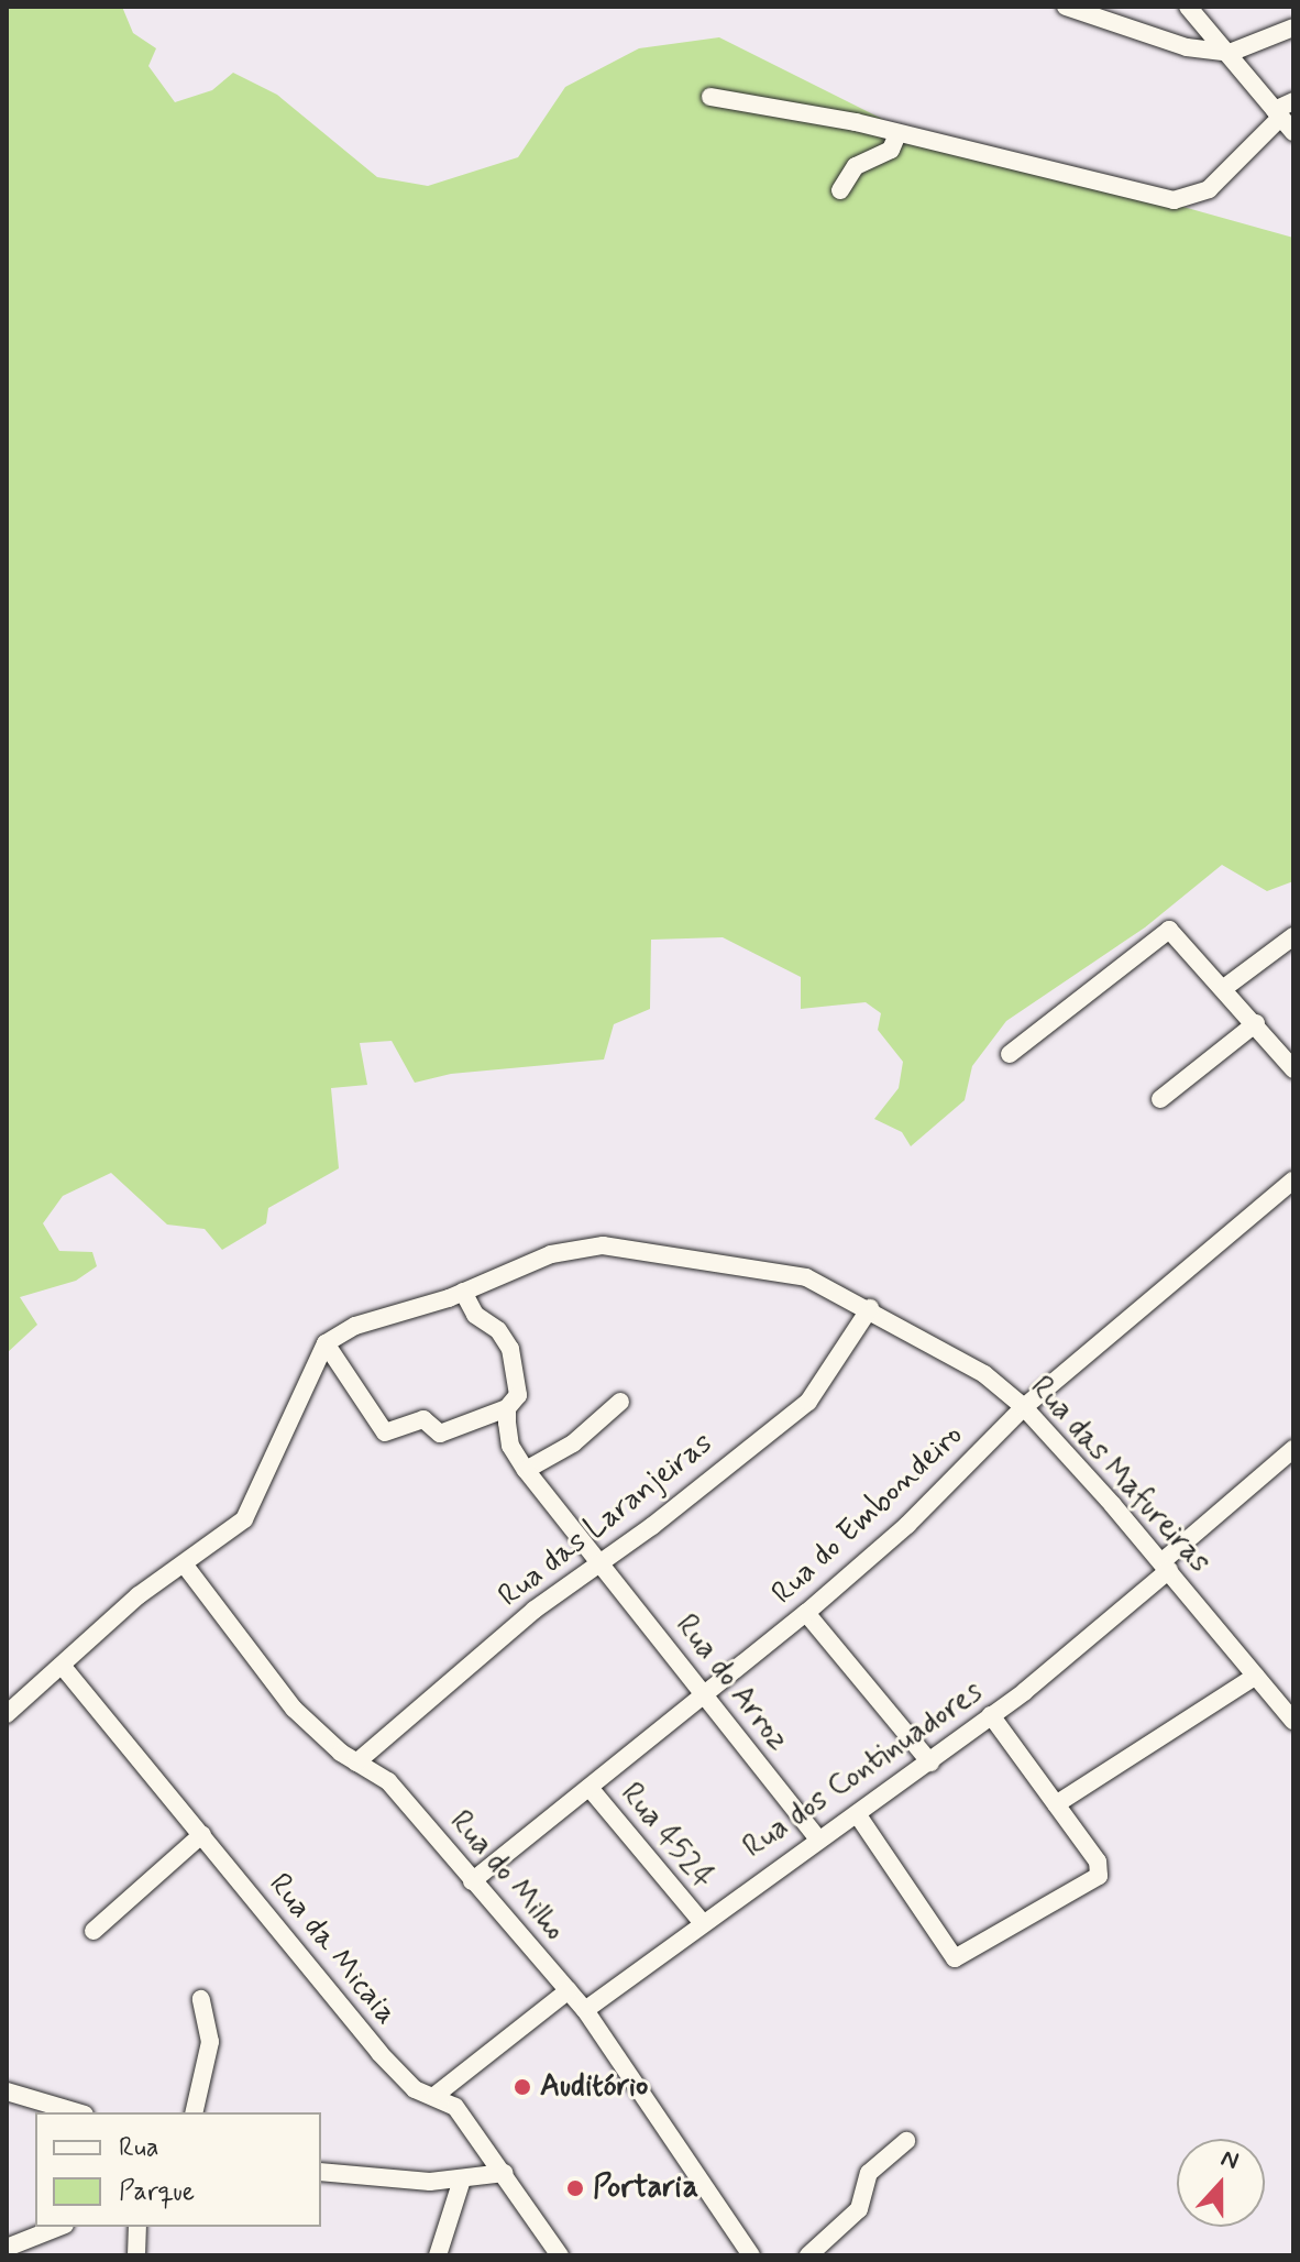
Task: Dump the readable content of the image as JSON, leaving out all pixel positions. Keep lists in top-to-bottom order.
{
  "streets": {
    "street": [
      "Rua das Mafureiras",
      "Rua do Embondeiro",
      "Rua das Laranjeiras",
      "Rua do Arroz",
      "Rua dos Continuadores",
      "Rua 4524",
      "Rua do Milho",
      "Rua da Micaia"
    ]
  },
  "crossings": [
    ["Rua das Mafureiras", "Rua do Embondeiro"],
    ["Rua das Mafureiras", "Rua das Laranjeiras"],
    ["Rua das Mafureiras", "Rua do Arroz"],
    ["Rua das Mafureiras", "Rua dos Continuadores"],
    ["Rua do Embondeiro", "Rua do Arroz"],
    ["Rua do Embondeiro", "Rua 4524"],
    ["Rua do Embondeiro", "Rua do Milho"],
    ["Rua das Laranjeiras", "Rua do Arroz"],
    ["Rua das Laranjeiras", "Rua do Milho"],
    ["Rua do Arroz", "Rua dos Continuadores"],
    ["Rua dos Continuadores", "Rua 4524"],
    ["Rua dos Continuadores", "Rua do Milho"]
  ],
  "places": ["Auditório", "Portaria"],
  "legend": ["Rua", "Parque"],
  "north": "top"
}
